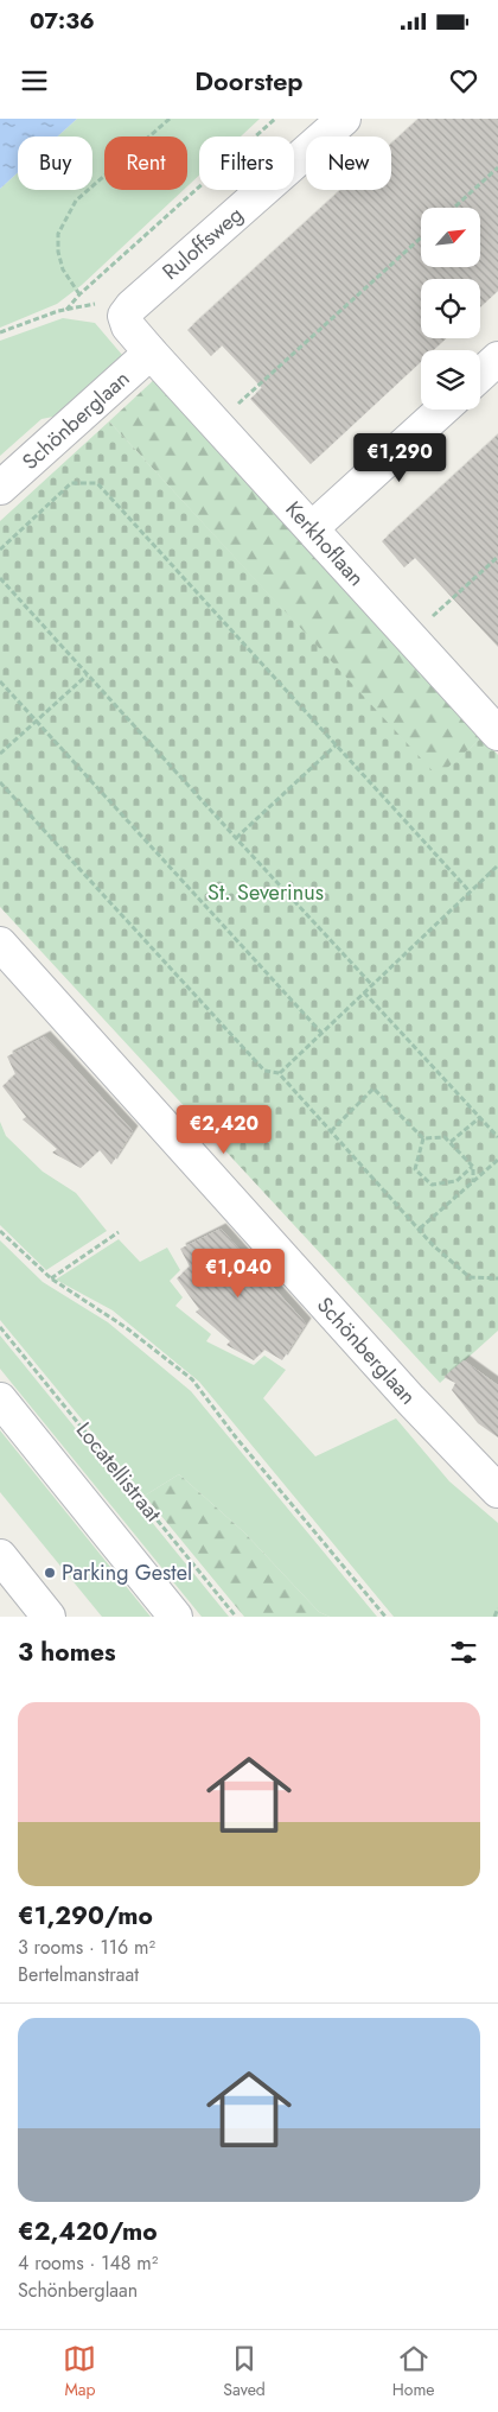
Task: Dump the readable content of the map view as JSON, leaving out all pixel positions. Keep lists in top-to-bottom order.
{
  "streets": {
    "street": ["Ruloffsweg", "Schönberglaan", "Kerkhoflaan"],
    "path": ["Locatellistraat"]
  },
  "crossings": [
    ["Schönberglaan", "Kerkhoflaan"]
  ],
  "parks": ["St. Severinus"],
  "places": ["Parking Gestel"],
  "north": "top right",
  "page": {
    "status": "07:36",
    "header": "Doorstep",
    "chip": [
      "Buy",
      "Rent",
      "Filters",
      "New"
    ],
    "price": ["€1,290", "€2,420", "€1,040"],
    "heading": "3 homes",
    "list": [
      {
        "name": "€1,290/mo",
        "note": "3 rooms · 116 m² · Bertelmanstraat"
      },
      {
        "name": "€2,420/mo",
        "note": "4 rooms · 148 m² · Schönberglaan"
      }
    ],
    "tabs": ["Map", "Saved", "Home"]
  }
}
